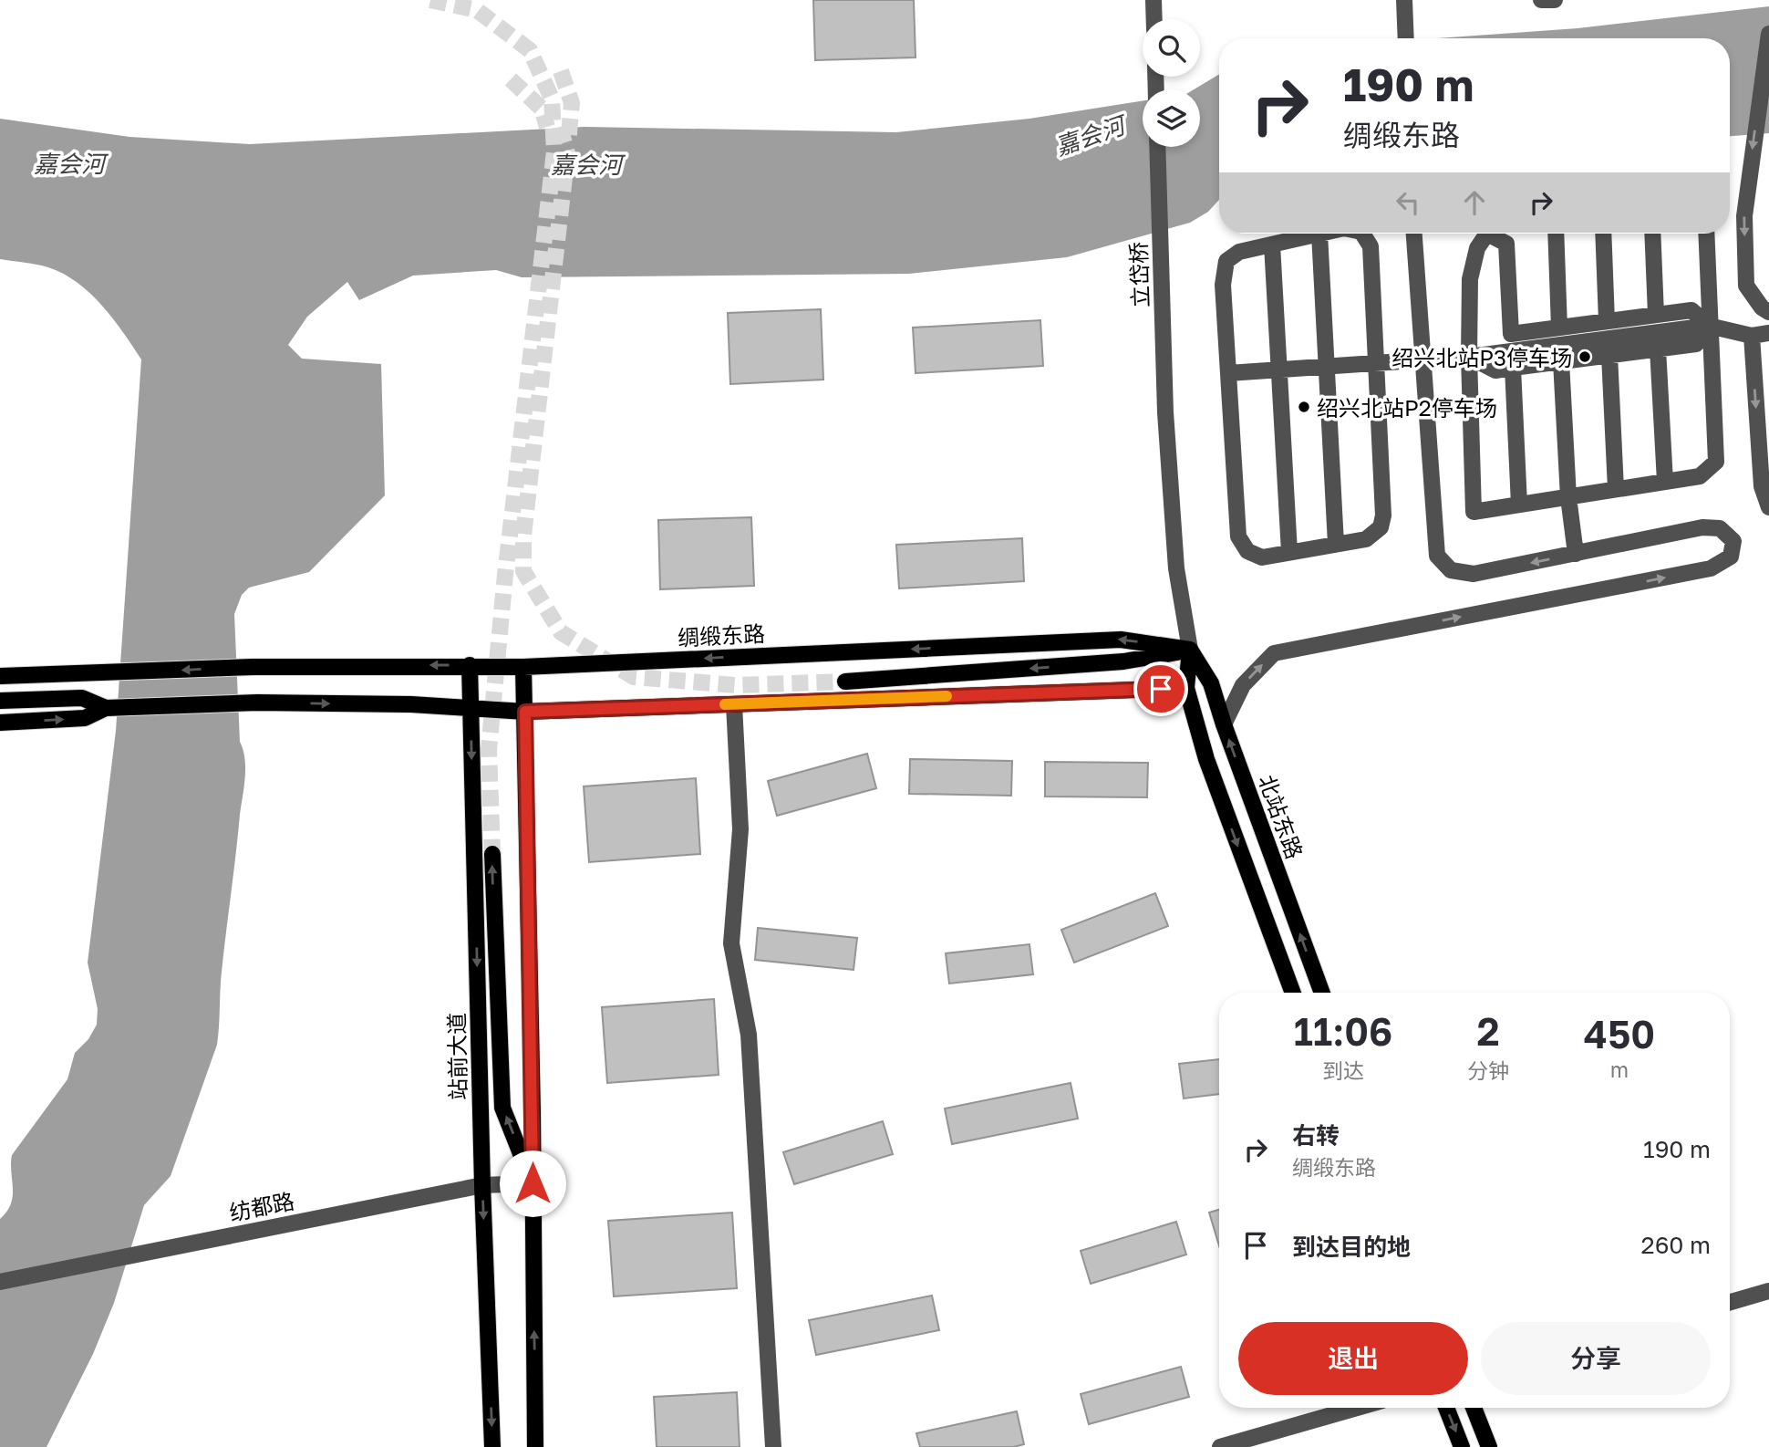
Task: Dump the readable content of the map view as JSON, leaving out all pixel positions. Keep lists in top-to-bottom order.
{
  "streets": {
    "main road": ["绸缎东路", "北站东路", "站前大道"],
    "street": ["立岱桥", "纺都路"]
  },
  "crossings": [
    ["立岱桥", "北站东路"],
    ["绸缎东路", "北站东路"],
    ["绸缎东路", "站前大道"],
    ["站前大道", "纺都路"]
  ],
  "water": ["嘉会河"],
  "places": ["绍兴北站P3停车场", "绍兴北站P2停车场"],
  "page": {
    "turn": ["190 m", "绸缎东路"],
    "eta": [
      "11:06",
      "到达",
      "2",
      "分钟",
      "450",
      "m"
    ],
    "list": [
      {
        "name": "右转",
        "note": "绸缎东路",
        "value": "190 m"
      },
      {
        "name": "到达目的地",
        "value": "260 m"
      }
    ],
    "buttons": ["退出", "分享"]
  }
}
